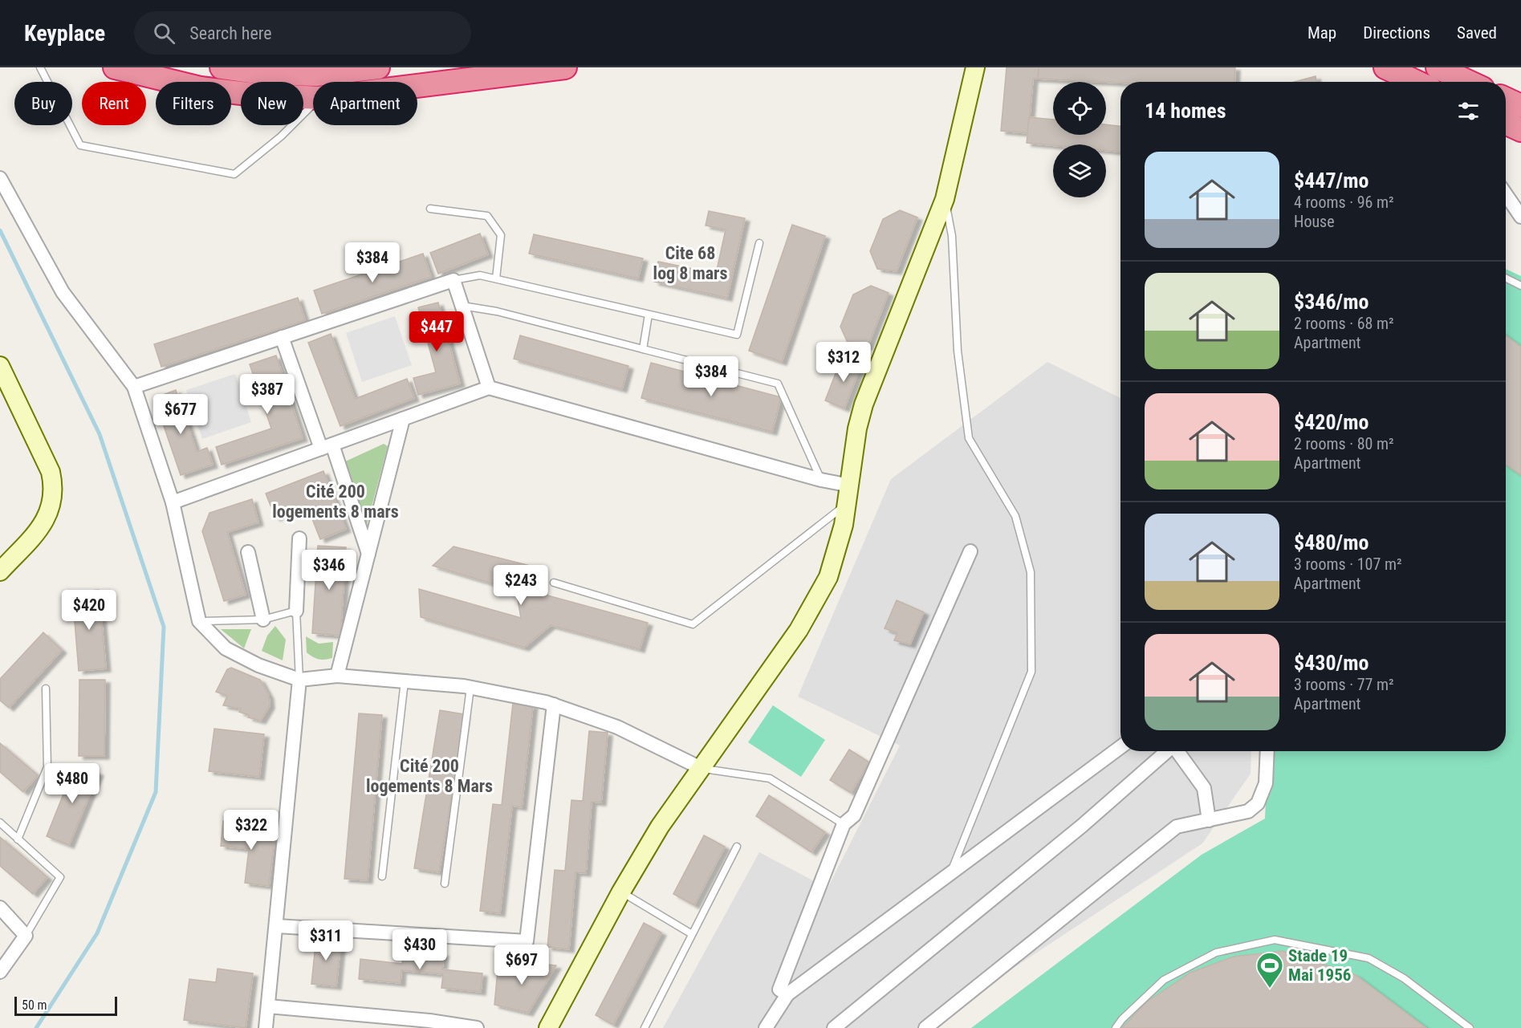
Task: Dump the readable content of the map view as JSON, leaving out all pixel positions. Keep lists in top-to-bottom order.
{
  "districts": ["Cite 68 log 8 mars", "Cité 200 logements 8 mars", "Cité 200 logements 8 Mars"],
  "places": {
    "sports": ["Stade 19 Mai 1956"]
  },
  "scale_bar": "50 m",
  "page": {
    "header": "Keyplace",
    "search": "Search here",
    "nav": ["Map", "Directions", "Saved"],
    "chip": [
      "Buy",
      "Rent",
      "Filters",
      "New",
      "Apartment"
    ],
    "heading": "14 homes",
    "list": [
      {
        "name": "$447/mo",
        "note": "4 rooms · 96 m² · House"
      },
      {
        "name": "$346/mo",
        "note": "2 rooms · 68 m² · Apartment"
      },
      {
        "name": "$420/mo",
        "note": "2 rooms · 80 m² · Apartment"
      },
      {
        "name": "$480/mo",
        "note": "3 rooms · 107 m² · Apartment"
      },
      {
        "name": "$430/mo",
        "note": "3 rooms · 77 m² · Apartment"
      }
    ],
    "price": [
      "$384",
      "$447",
      "$312",
      "$384",
      "$387",
      "$677",
      "$346",
      "$243",
      "$420",
      "$480",
      "$322",
      "$311",
      "$430",
      "$697"
    ],
    "scale": "50 m"
  }
}
